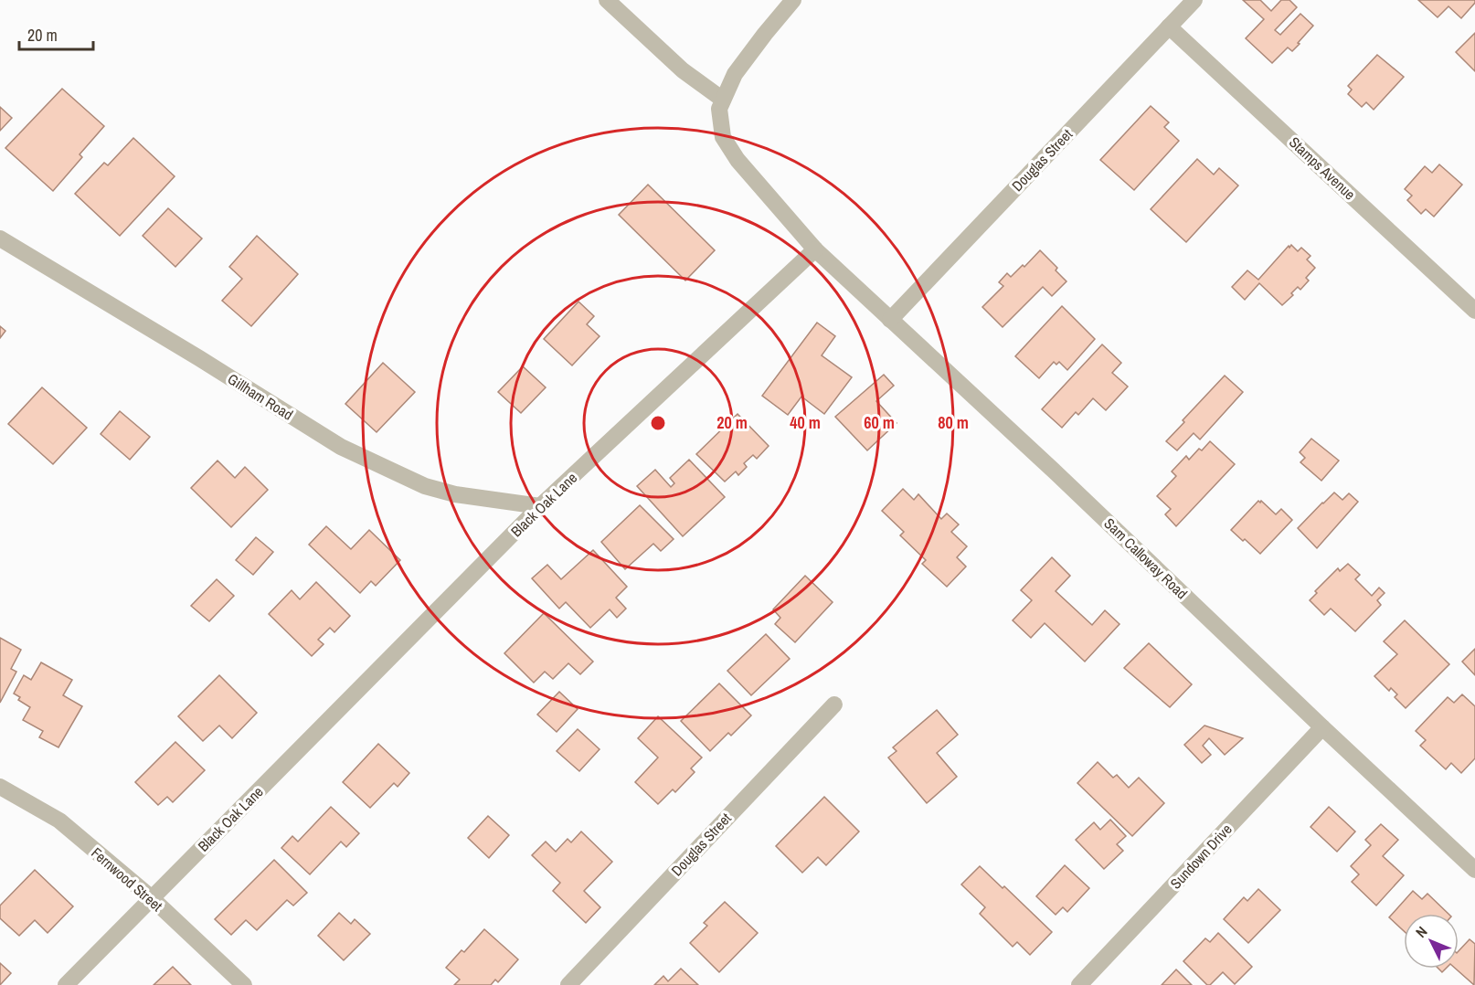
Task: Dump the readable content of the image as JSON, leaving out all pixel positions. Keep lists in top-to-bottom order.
{
  "streets": {
    "street": [
      "Douglas Street",
      "Stamps Avenue",
      "Gillham Road",
      "Black Oak Lane",
      "Sam Calloway Road",
      "Sundown Drive",
      "Fernwood Street"
    ]
  },
  "crossings": [
    ["Douglas Street", "Stamps Avenue"],
    ["Douglas Street", "Sam Calloway Road"],
    ["Gillham Road", "Black Oak Lane"],
    ["Black Oak Lane", "Sam Calloway Road"],
    ["Black Oak Lane", "Fernwood Street"],
    ["Sam Calloway Road", "Sundown Drive"]
  ],
  "scale_bar": "20 m",
  "north": "top left",
  "rings": [
    "20 m",
    "40 m",
    "60 m",
    "80 m"
  ]
}
